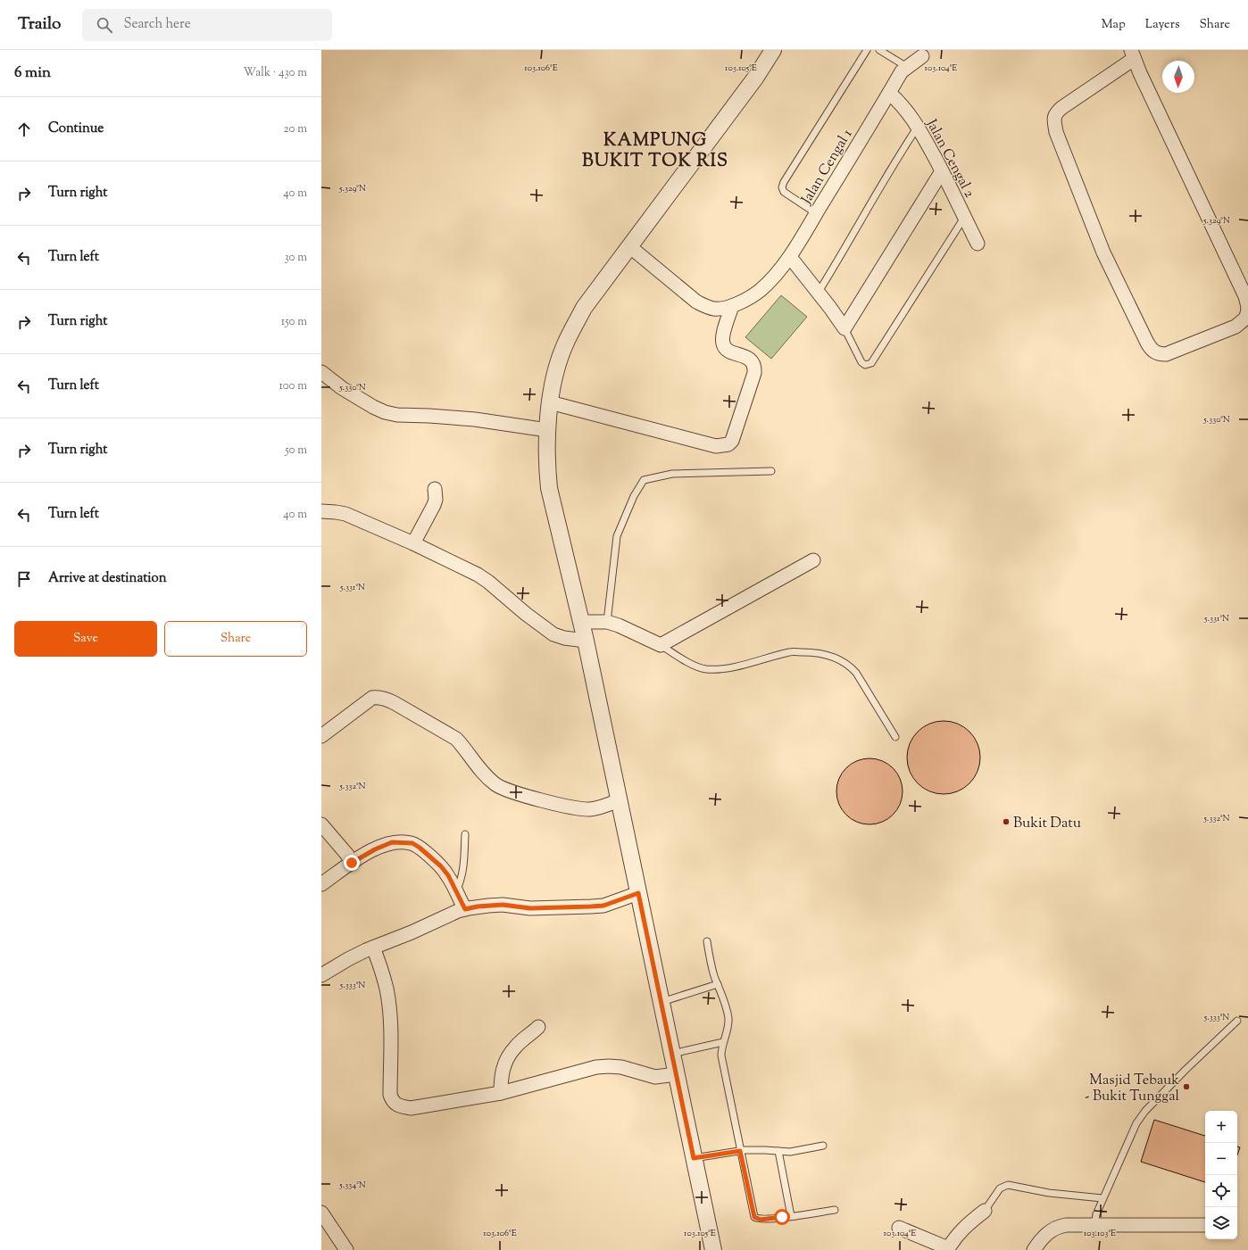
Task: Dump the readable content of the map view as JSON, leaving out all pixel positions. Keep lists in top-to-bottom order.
{
  "streets": {
    "street": ["Jalan Cengal 2", "Jalan Cengal 1"]
  },
  "crossings": [
    ["Jalan Cengal 2", "Jalan Cengal 1"]
  ],
  "districts": ["KAMPUNG BUKIT TOK RIS"],
  "places": ["Bukit Datu", "Masjid Tebauk - Bukit Tunggal"],
  "north": "bottom",
  "page": {
    "header": "Trailo",
    "search": "Search here",
    "nav": ["Map", "Layers", "Share"],
    "heading": ["6 min", "Walk · 430 m"],
    "list": [
      ["Continue", "20 m"],
      ["Turn right", "40 m"],
      ["Turn left", "30 m"],
      ["Turn right", "150 m"],
      ["Turn left", "100 m"],
      ["Turn right", "50 m"],
      ["Turn left", "40 m"],
      "Arrive at destination"
    ],
    "buttons": ["Save", "Share"],
    "map_buttons": ["+", "−"]
  },
  "coordinates": [
    "103.106°E",
    "103.105°E",
    "103.104°E",
    "5.329°N",
    "5.330°N",
    "5.331°N",
    "5.332°N",
    "5.333°N",
    "5.334°N",
    "103.103°E"
  ]
}
